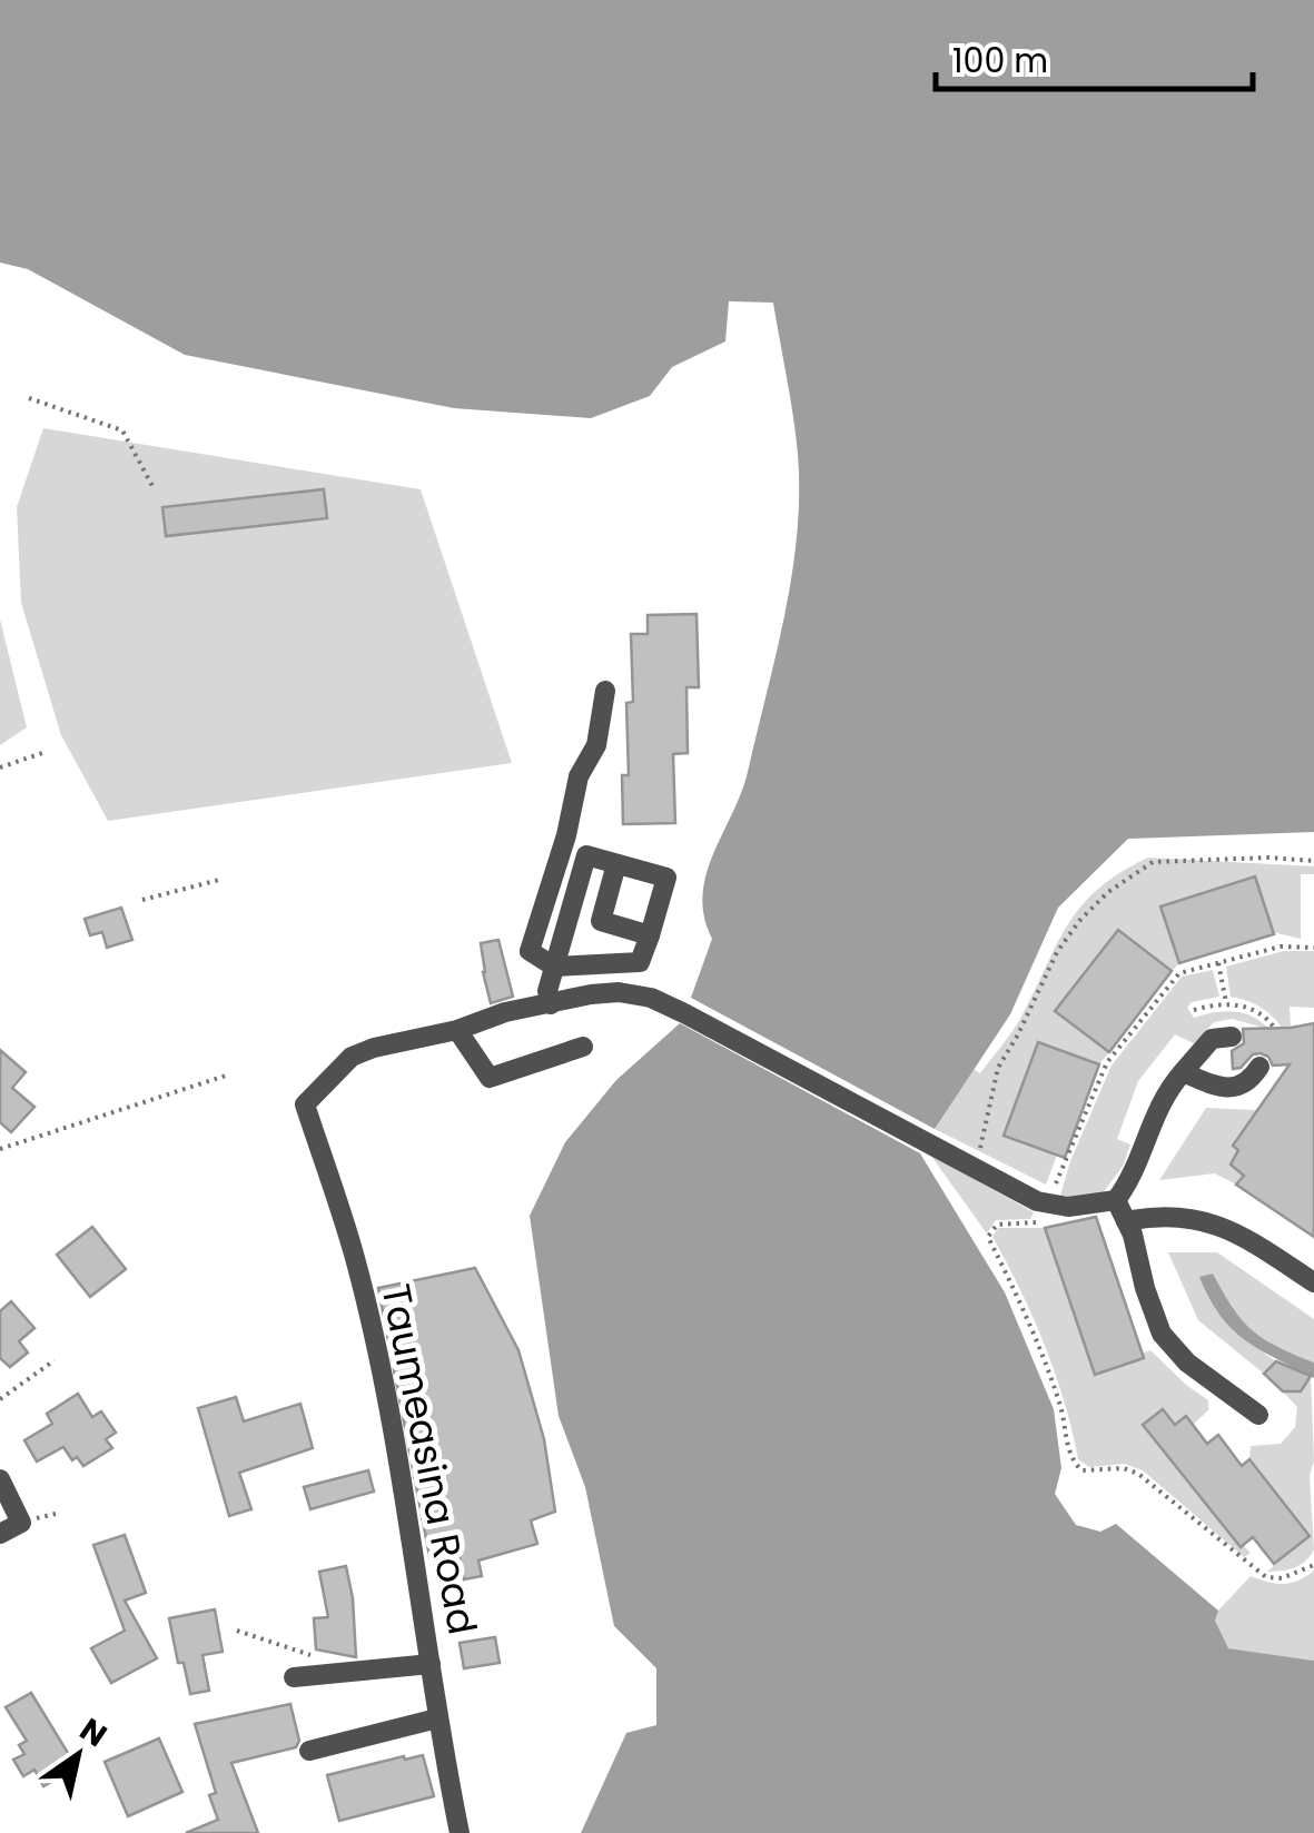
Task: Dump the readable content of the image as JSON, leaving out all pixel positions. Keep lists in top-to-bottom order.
{
  "streets": {
    "street": ["Taumeasina Road"]
  },
  "scale_bar": "100 m",
  "north": "top right"
}
